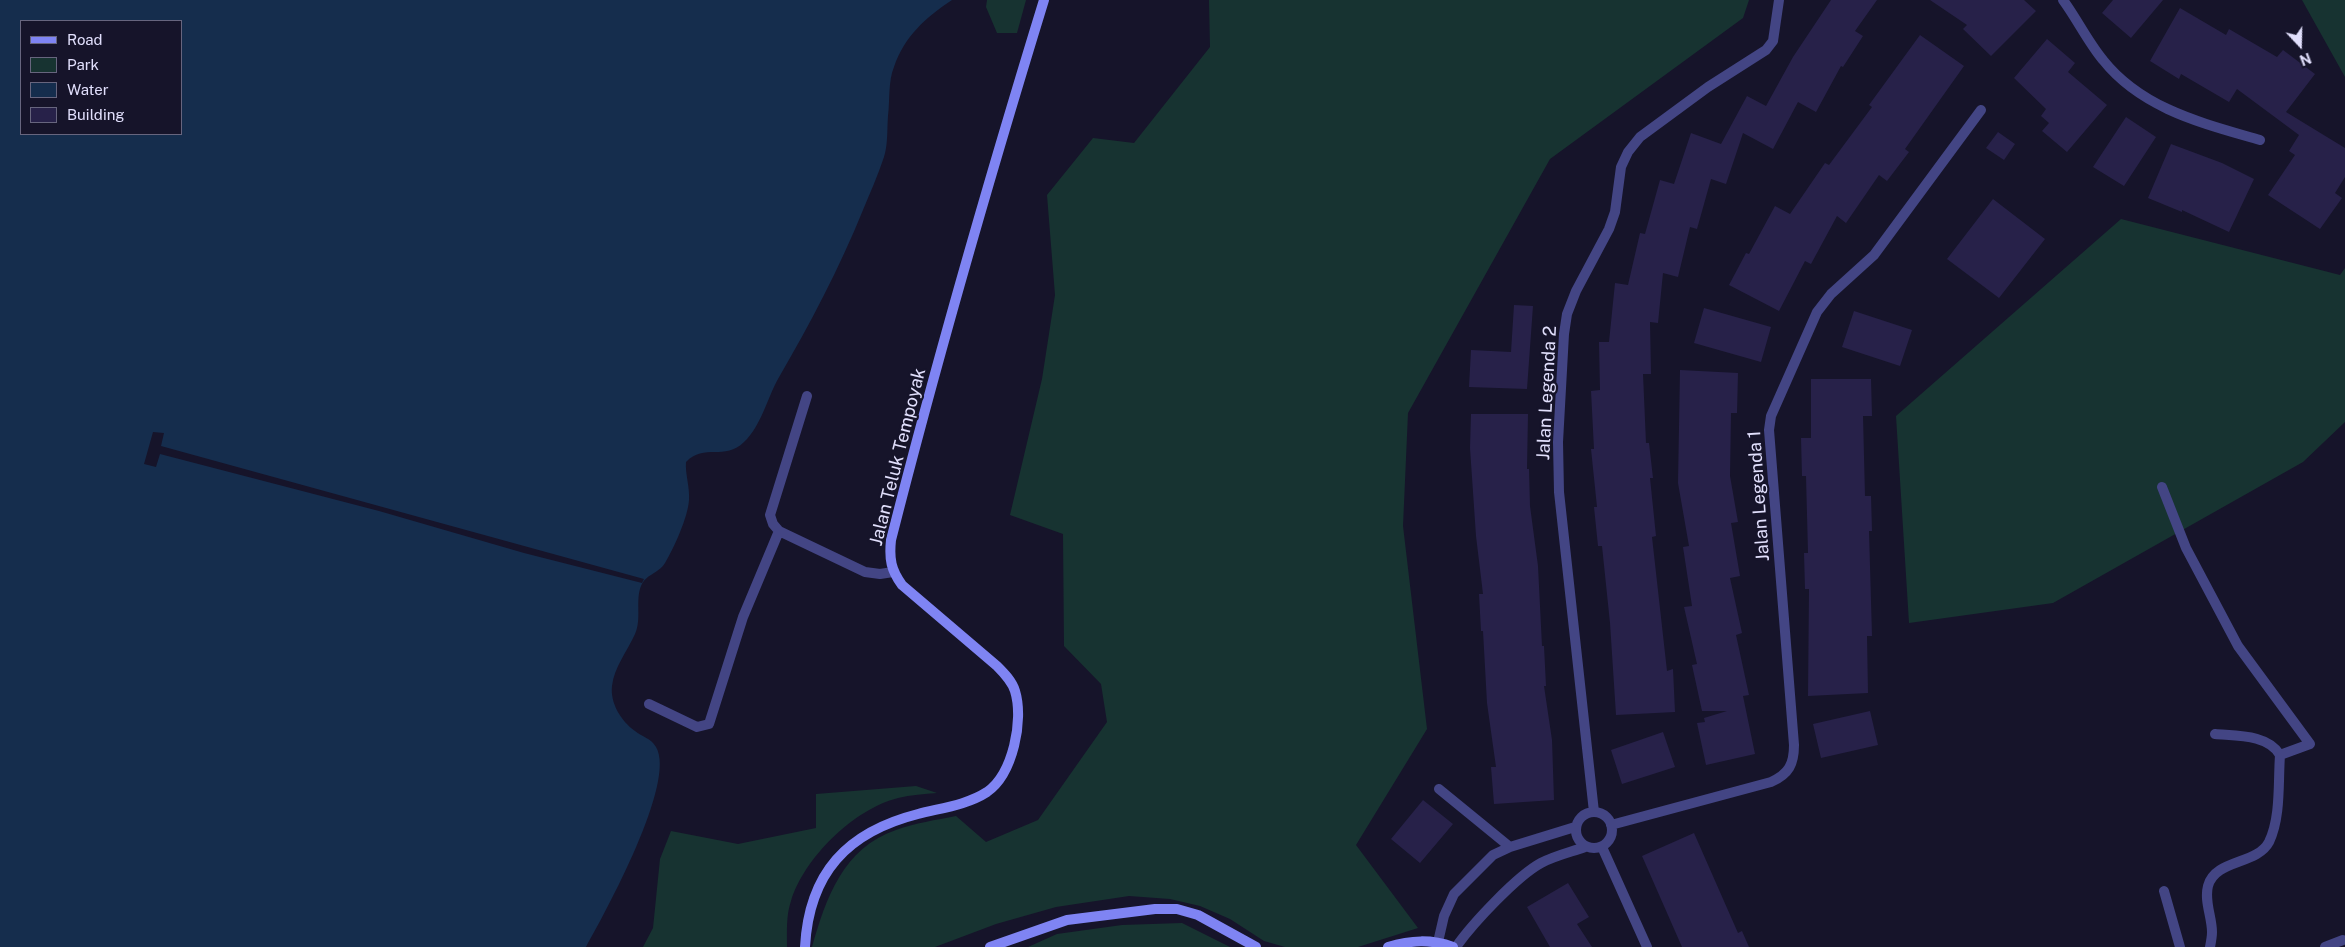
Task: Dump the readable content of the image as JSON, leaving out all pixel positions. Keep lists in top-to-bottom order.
{
  "streets": {
    "street": ["Jalan Legenda 2", "Jalan Teluk Tempoyak", "Jalan Legenda 1"]
  },
  "crossings": [
    ["Jalan Legenda 2", "Jalan Legenda 1"]
  ],
  "legend": [
    "Road",
    "Park",
    "Water",
    "Building"
  ],
  "north": "bottom"
}
